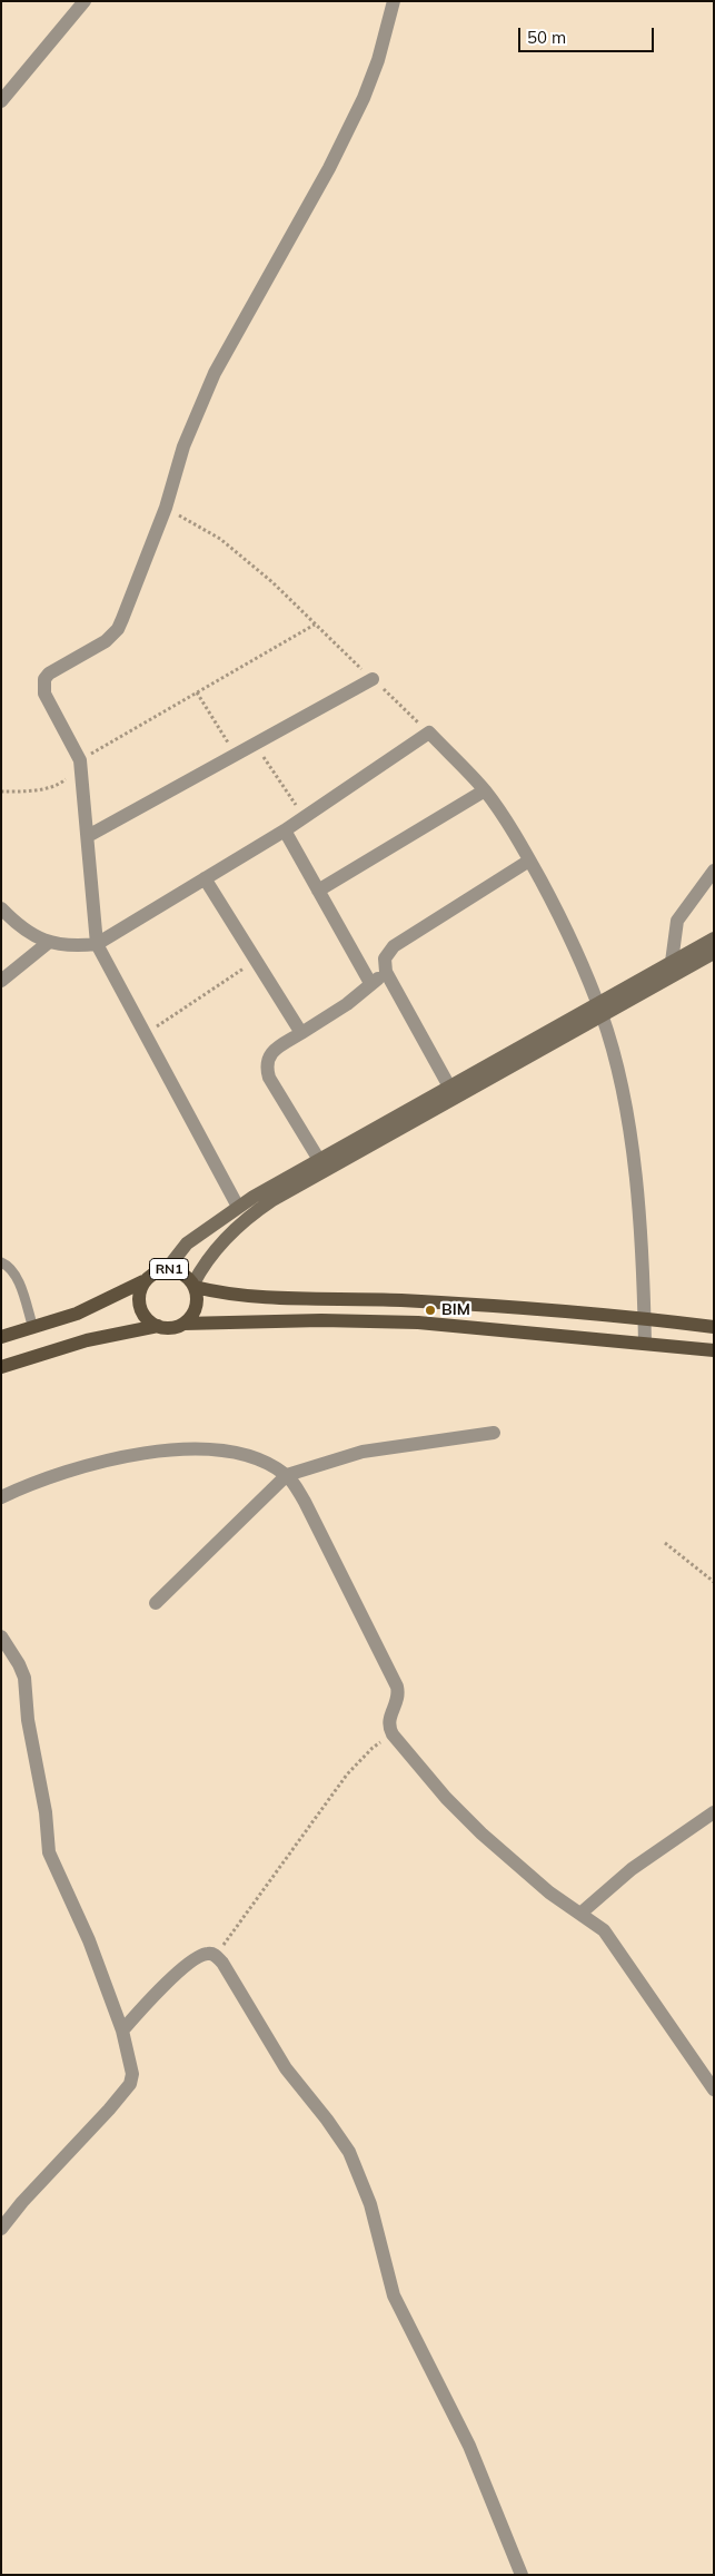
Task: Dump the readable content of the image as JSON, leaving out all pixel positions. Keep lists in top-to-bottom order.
{
  "streets": {
    "main road": ["RN1"]
  },
  "places": ["BIM"],
  "scale_bar": "50 m"
}
